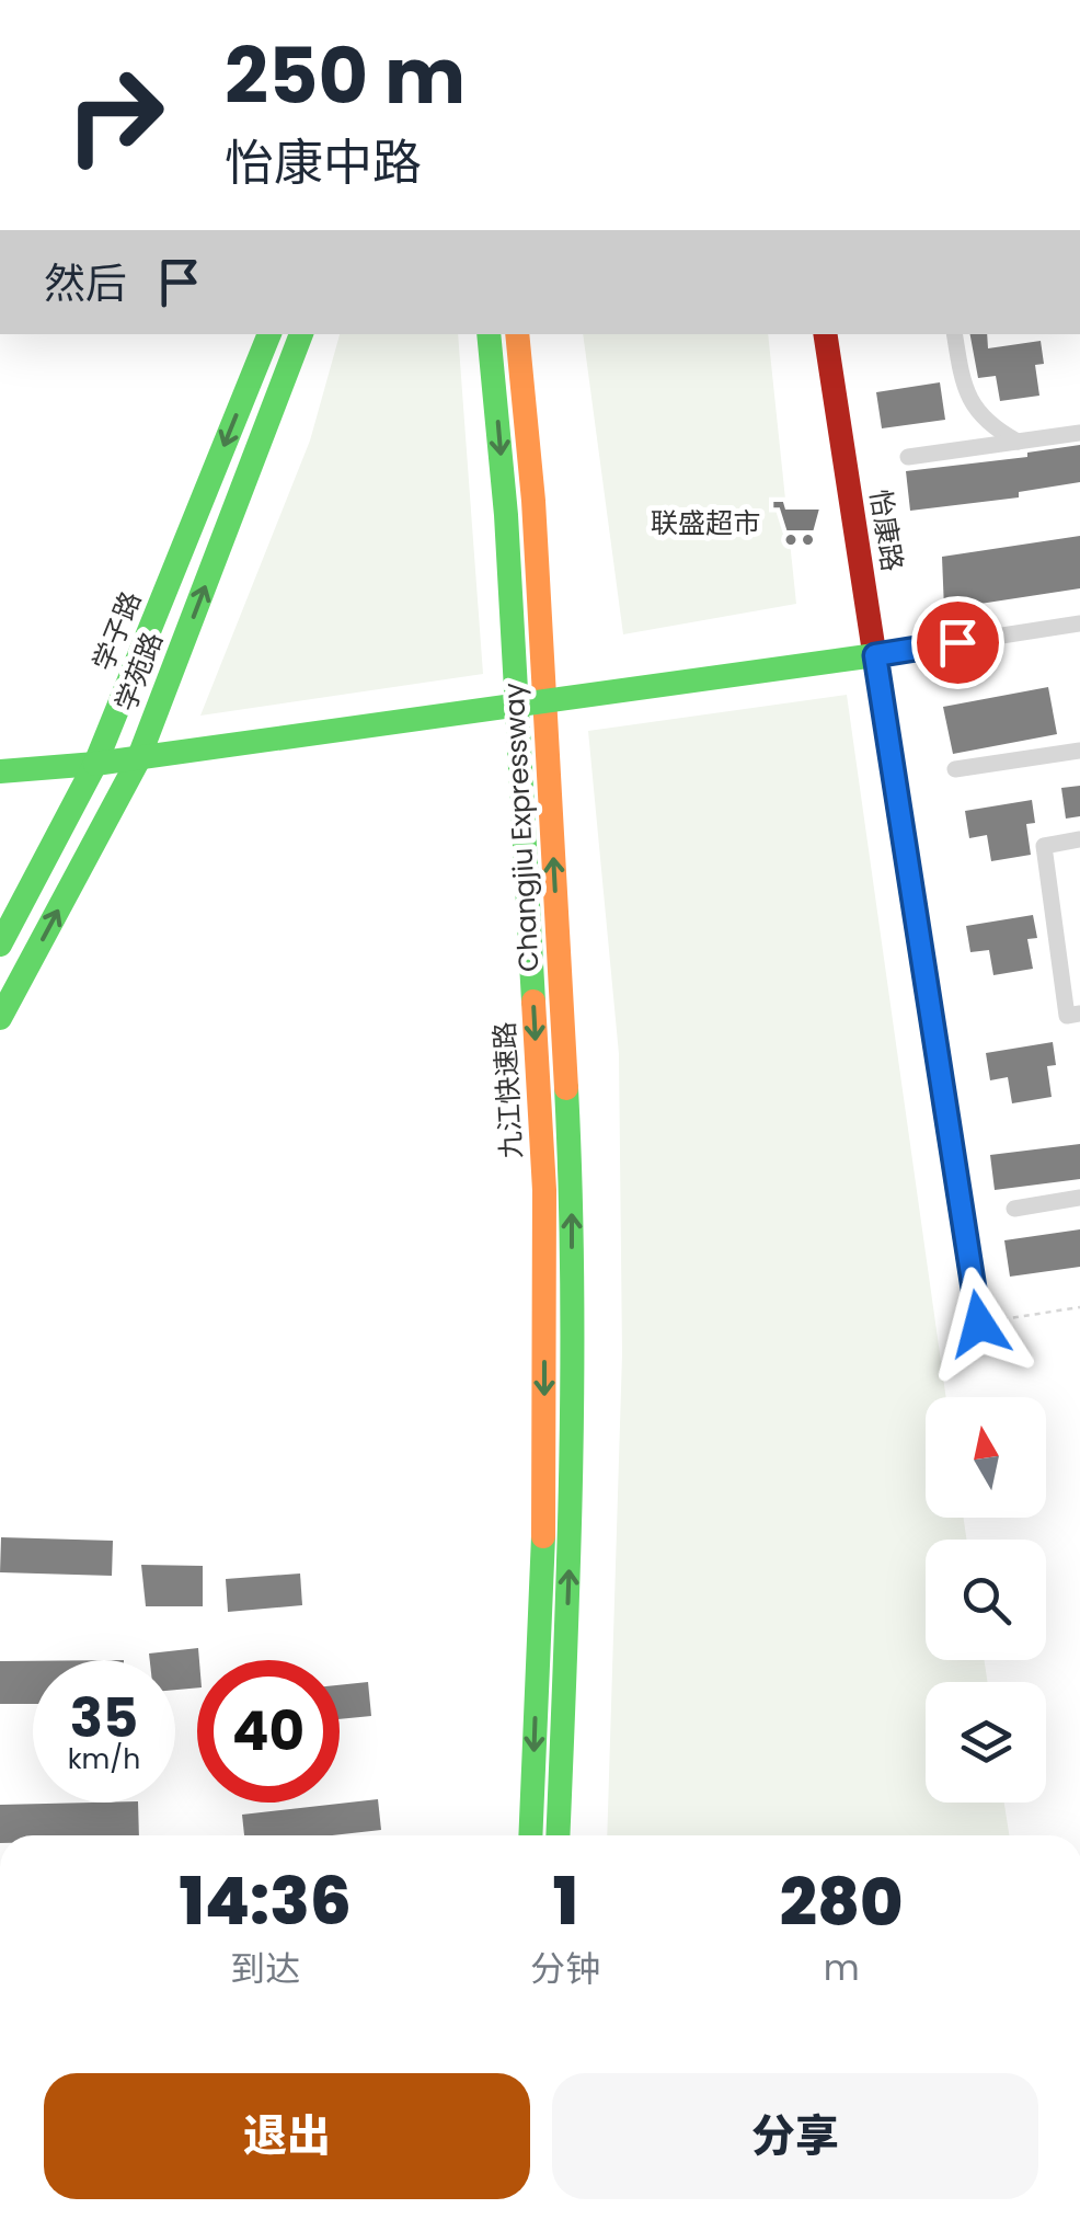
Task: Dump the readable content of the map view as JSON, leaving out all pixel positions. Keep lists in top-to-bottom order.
{
  "streets": {
    "main road": [
      "怡康路",
      "学子路",
      "学苑路",
      "Changjiu Expressway",
      "九江快速路"
    ]
  },
  "one_way": [
    "学子路",
    "学苑路",
    "Changjiu Expressway",
    "九江快速路"
  ],
  "places": {
    "supermarket": ["联盛超市"]
  },
  "north": "top",
  "page": {
    "turn": ["250 m", "怡康中路"],
    "then": "然后",
    "speed": "35 km/h",
    "limit": "40",
    "eta": [
      "14:36",
      "到达",
      "1",
      "分钟",
      "280",
      "m"
    ],
    "buttons": ["退出", "分享"]
  }
}
